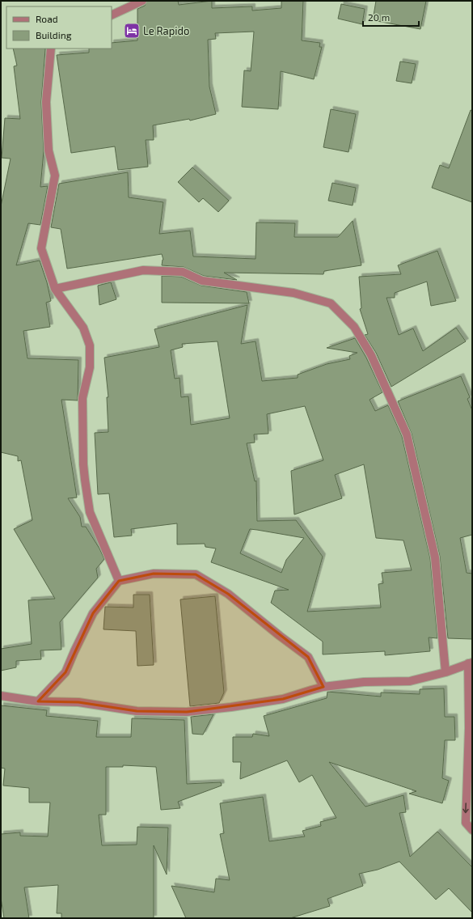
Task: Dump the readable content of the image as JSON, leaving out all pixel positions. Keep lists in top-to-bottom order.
{
  "places": {
    "hotel": ["Le Rapido"]
  },
  "legend": ["Road", "Building"],
  "scale_bar": "20 m"
}
